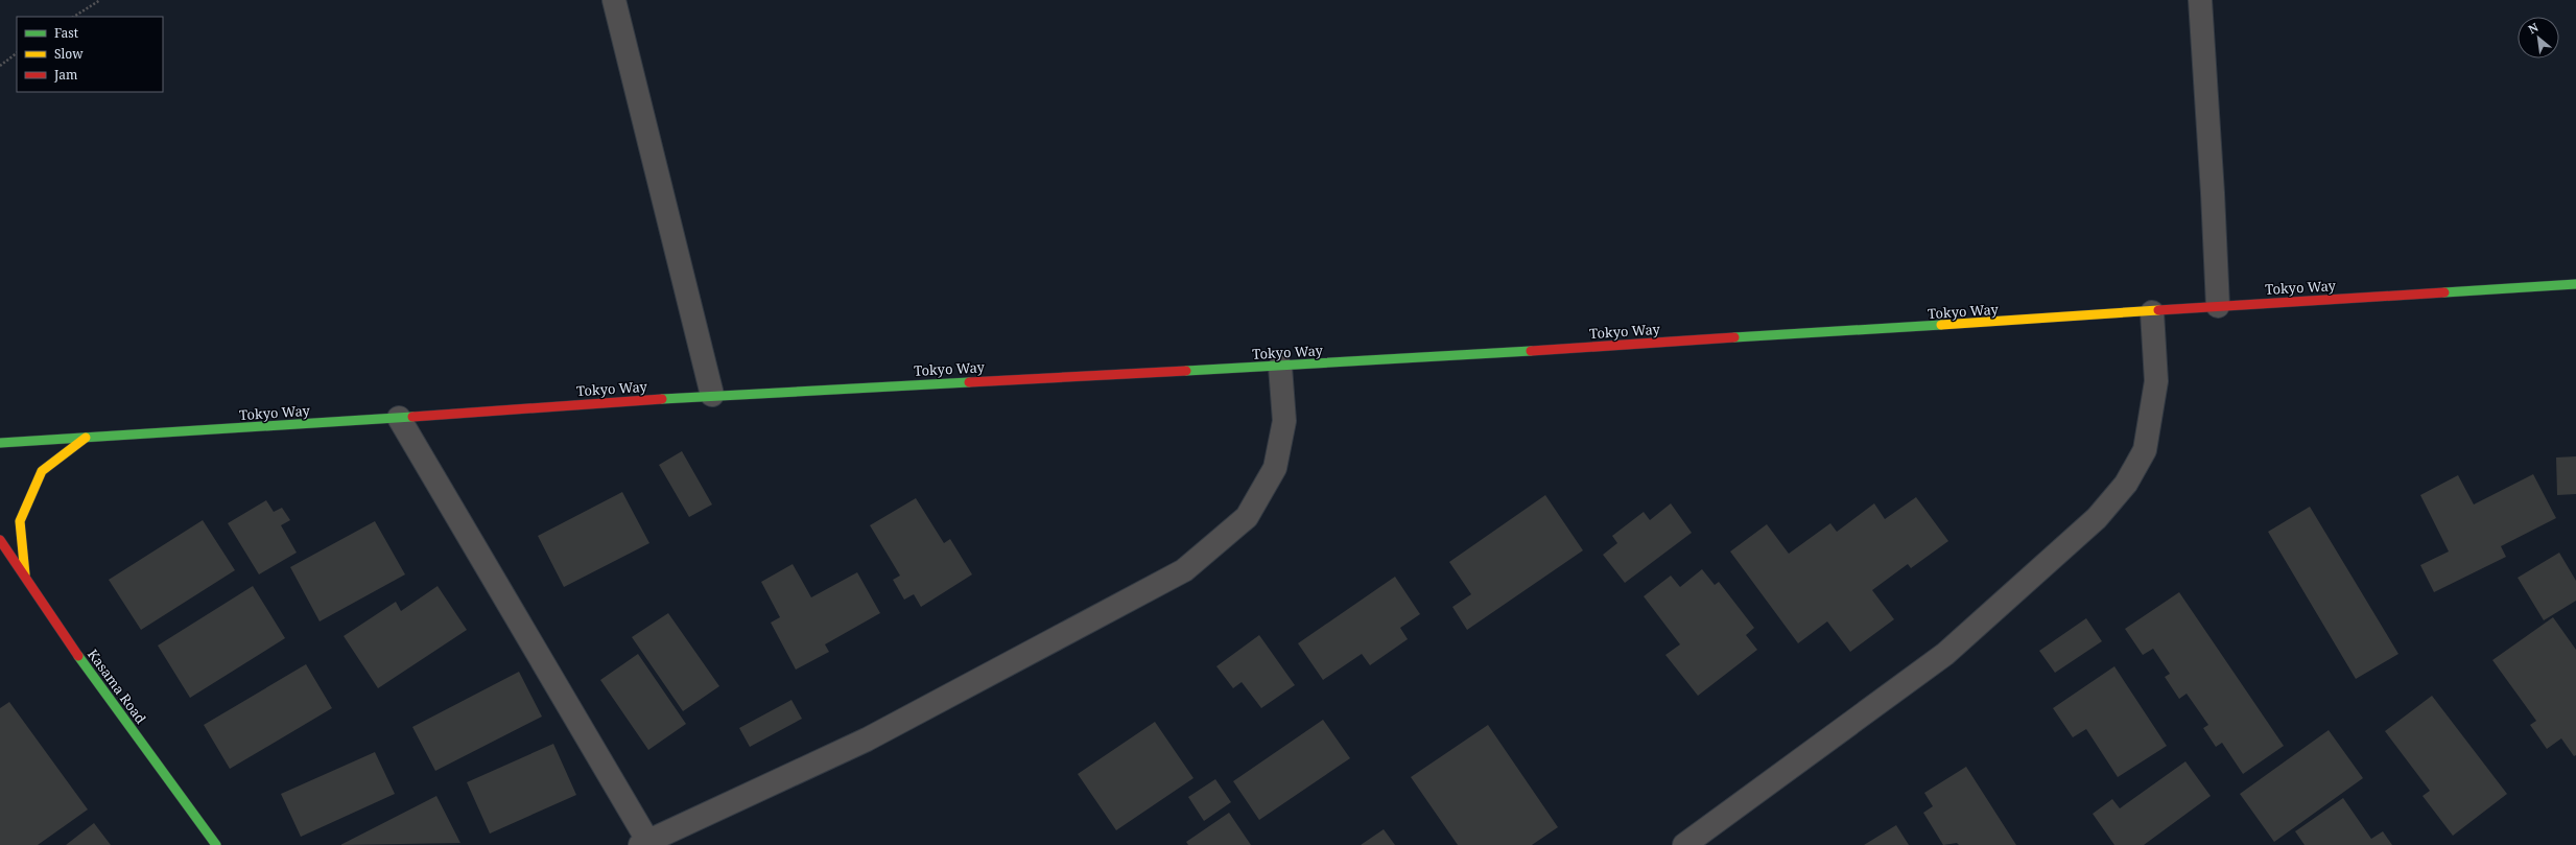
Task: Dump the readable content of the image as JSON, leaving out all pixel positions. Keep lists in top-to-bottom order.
{
  "streets": {
    "main road": ["Tokyo Way", "Kasama Road"]
  },
  "legend": ["Fast", "Slow", "Jam"],
  "north": "top left"
}
